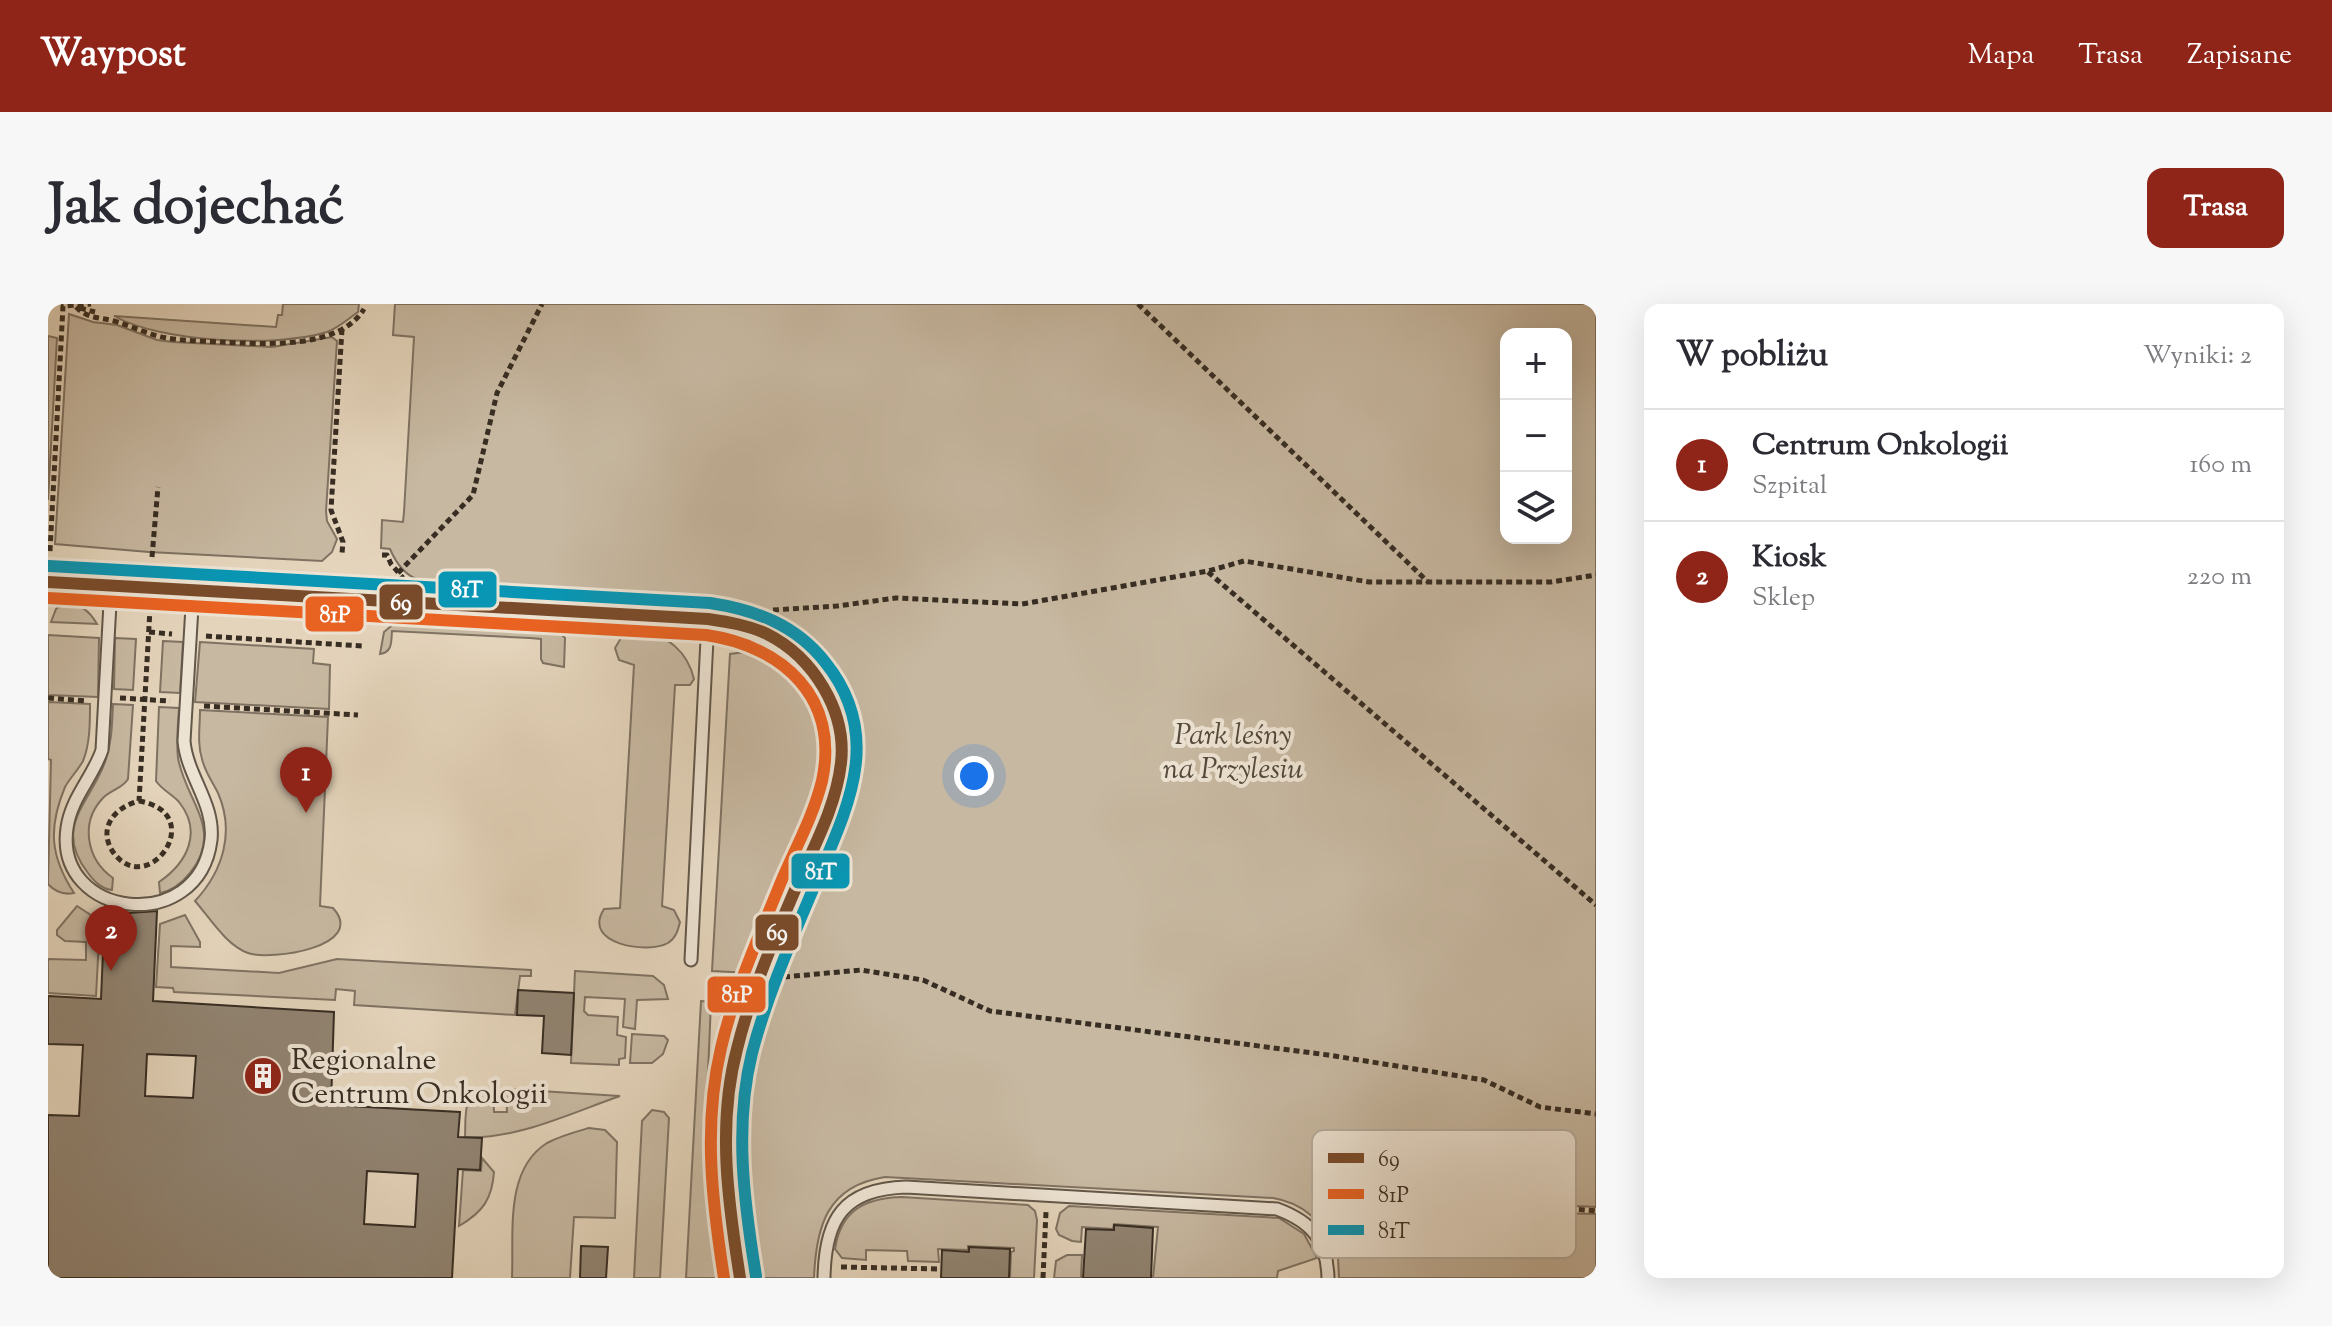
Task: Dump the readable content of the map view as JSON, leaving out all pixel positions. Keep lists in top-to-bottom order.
{
  "parks": ["Park leśny na Przylesiu"],
  "places": {
    "building": ["Regionalne Centrum Onkologii"]
  },
  "lines": ["transit line 81T", "transit line 69", "transit line 81P"],
  "legend": ["69", "81P", "81T"],
  "page": {
    "header": "Waypost",
    "nav": ["Mapa", "Trasa", "Zapisane"],
    "title": "Jak dojechać",
    "buttons": "Trasa",
    "heading": ["W pobliżu", "Wyniki: 2"],
    "map_buttons": ["+", "−"],
    "list": [
      {
        "mark": "1",
        "name": "Centrum Onkologii",
        "note": "Szpital",
        "value": "160 m"
      },
      {
        "mark": "2",
        "name": "Kiosk",
        "note": "Sklep",
        "value": "220 m"
      }
    ],
    "pins": ["1", "2"]
  }
}
